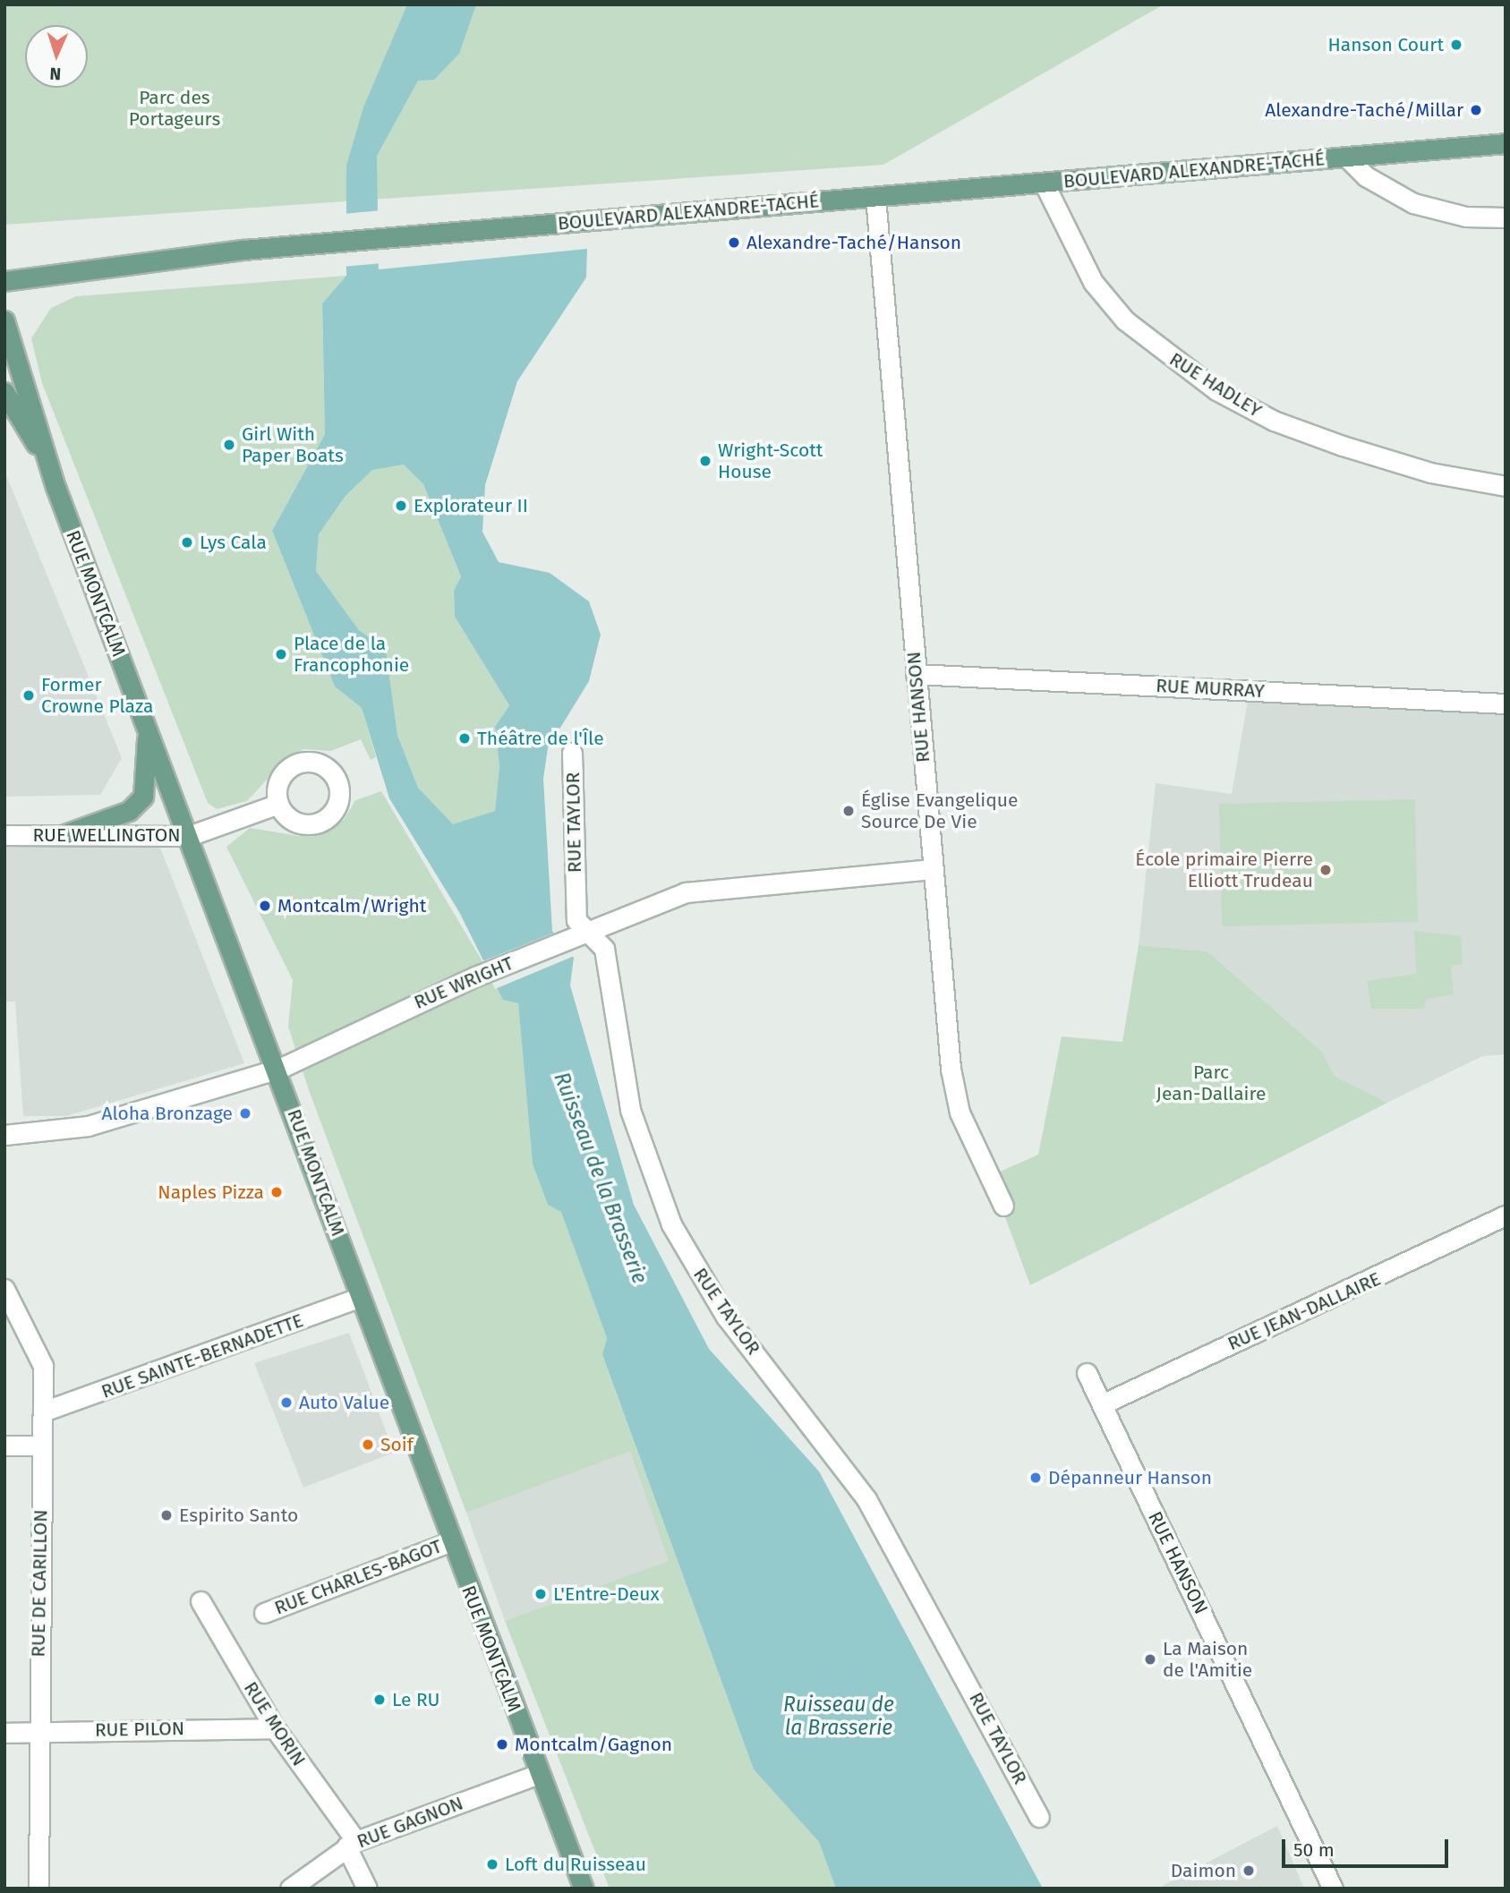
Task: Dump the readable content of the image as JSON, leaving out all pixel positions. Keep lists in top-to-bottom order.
{
  "streets": {
    "main road": ["BOULEVARD ALEXANDRE-TACHÉ", "RUE MONTCALM"],
    "street": [
      "RUE HADLEY",
      "RUE MURRAY",
      "RUE HANSON",
      "RUE TAYLOR",
      "RUE WELLINGTON",
      "RUE WRIGHT",
      "RUE JEAN-DALLAIRE",
      "RUE SAINTE-BERNADETTE",
      "RUE CHARLES-BAGOT",
      "RUE DE CARILLON",
      "RUE MORIN",
      "RUE PILON",
      "RUE GAGNON"
    ]
  },
  "crossings": [
    ["BOULEVARD ALEXANDRE-TACHÉ", "RUE HADLEY"],
    ["BOULEVARD ALEXANDRE-TACHÉ", "RUE HANSON"],
    ["RUE MONTCALM", "RUE WELLINGTON"],
    ["RUE MONTCALM", "RUE WRIGHT"],
    ["RUE MONTCALM", "RUE SAINTE-BERNADETTE"],
    ["RUE MONTCALM", "RUE CHARLES-BAGOT"],
    ["RUE MONTCALM", "RUE GAGNON"],
    ["RUE MURRAY", "RUE HANSON"],
    ["RUE HANSON", "RUE WRIGHT"],
    ["RUE HANSON", "RUE JEAN-DALLAIRE"],
    ["RUE TAYLOR", "RUE WRIGHT"],
    ["RUE SAINTE-BERNADETTE", "RUE DE CARILLON"],
    ["RUE DE CARILLON", "RUE PILON"],
    ["RUE MORIN", "RUE PILON"],
    ["RUE MORIN", "RUE GAGNON"]
  ],
  "water": ["Ruisseau de la Brasserie"],
  "parks": ["Parc des Portageurs", "Parc Jean-Dallaire"],
  "places": [
    "Hanson Court",
    "Alexandre-Taché/Millar",
    "Alexandre-Taché/Hanson",
    "Girl With Paper Boats",
    "Wright-Scott House",
    "Explorateur II",
    "Lys Cala",
    "Place de la Francophonie",
    "Former Crowne Plaza",
    "Théâtre de l'Île",
    "Église Evangelique Source De Vie",
    "École primaire Pierre Elliott Trudeau",
    "Montcalm/Wright",
    "Aloha Bronzage",
    "Naples Pizza",
    "Auto Value",
    "Soif",
    "Dépanneur Hanson",
    "Espirito Santo",
    "L'Entre-Deux",
    "La Maison de l'Amitie",
    "Le RU",
    "Montcalm/Gagnon",
    "Loft du Ruisseau",
    "Daimon"
  ],
  "scale_bar": "50 m",
  "north": "bottom"
}
